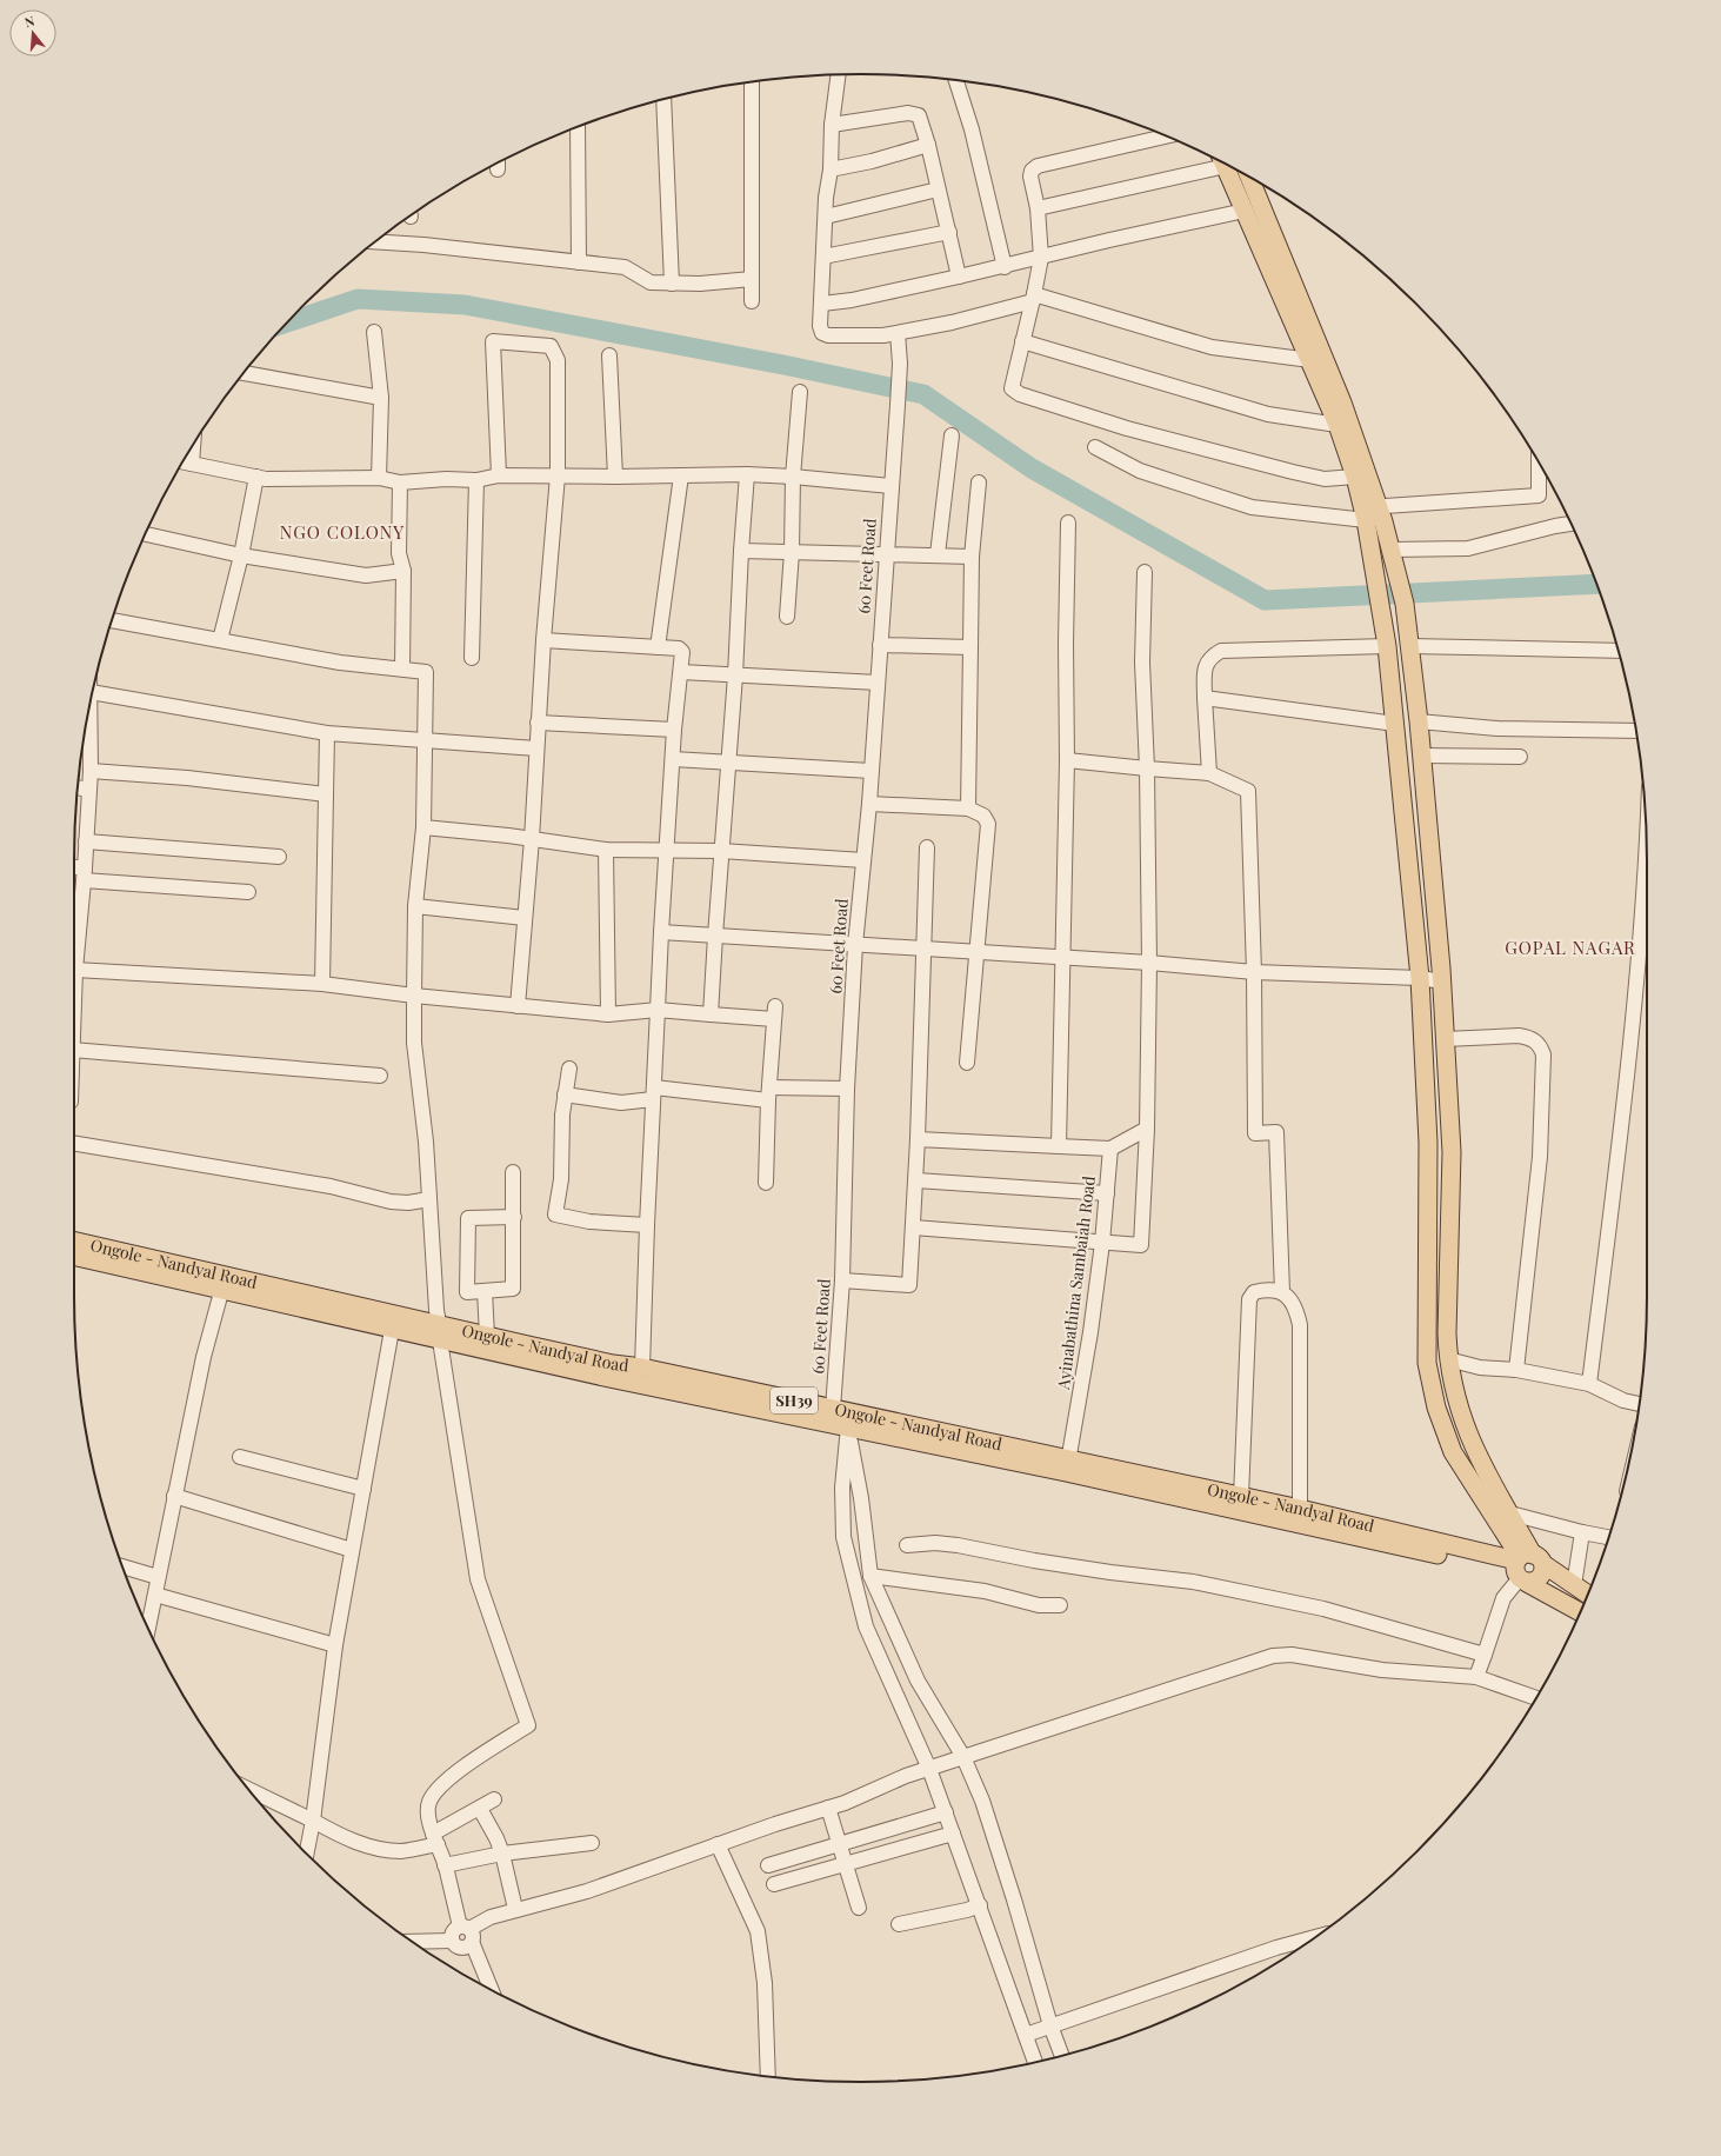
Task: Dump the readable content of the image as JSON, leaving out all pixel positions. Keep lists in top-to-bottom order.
{
  "streets": {
    "main road": ["Ongole - Nandyal Road", "SH39"],
    "street": ["60 Feet Road", "Ayinabathina Sambaiah Road"]
  },
  "crossings": [
    ["60 Feet Road", "Ongole - Nandyal Road"],
    ["Ongole - Nandyal Road", "Ayinabathina Sambaiah Road"]
  ],
  "districts": ["NGO COLONY", "GOPAL NAGAR"],
  "north": "top"
}
